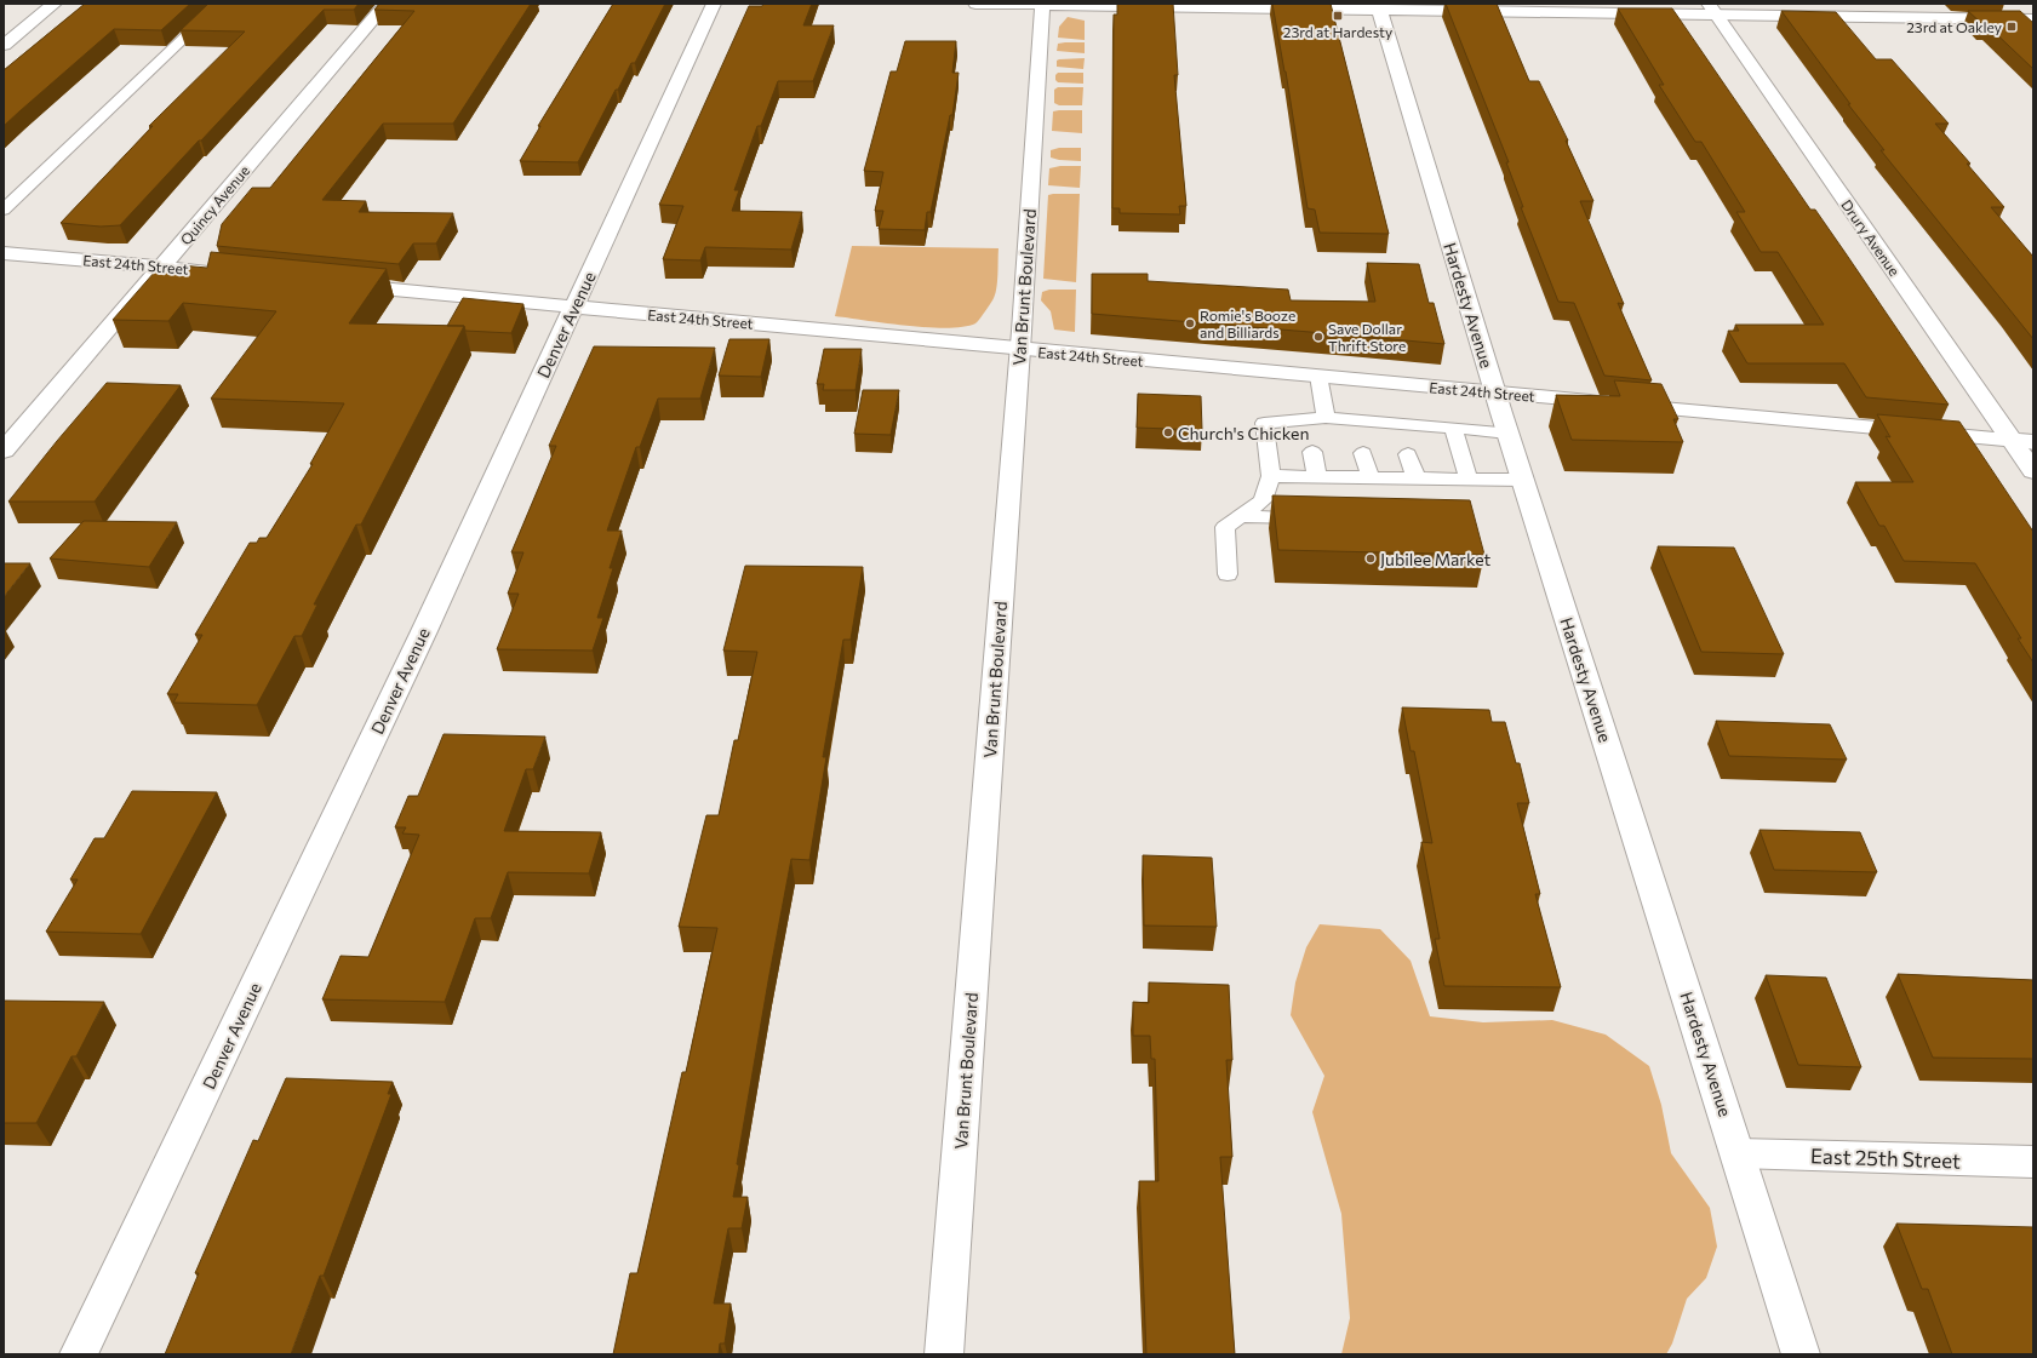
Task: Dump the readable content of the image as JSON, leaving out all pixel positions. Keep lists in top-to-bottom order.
{
  "streets": {
    "street": [
      "Quincy Avenue",
      "Drury Avenue",
      "East 24th Street",
      "Van Brunt Boulevard",
      "Hardesty Avenue",
      "Denver Avenue",
      "East 25th Street"
    ]
  },
  "crossings": [
    ["Quincy Avenue", "East 24th Street"],
    ["Drury Avenue", "East 24th Street"],
    ["East 24th Street", "Van Brunt Boulevard"],
    ["East 24th Street", "Hardesty Avenue"],
    ["East 24th Street", "Denver Avenue"],
    ["Hardesty Avenue", "East 25th Street"]
  ],
  "places": {
    "transit": ["23rd at Hardesty", "23rd at Oakley"],
    "other": [
      "Romie's Booze and Billiards",
      "Save Dollar Thrift Store",
      "Church's Chicken",
      "Jubilee Market"
    ]
  }
}
